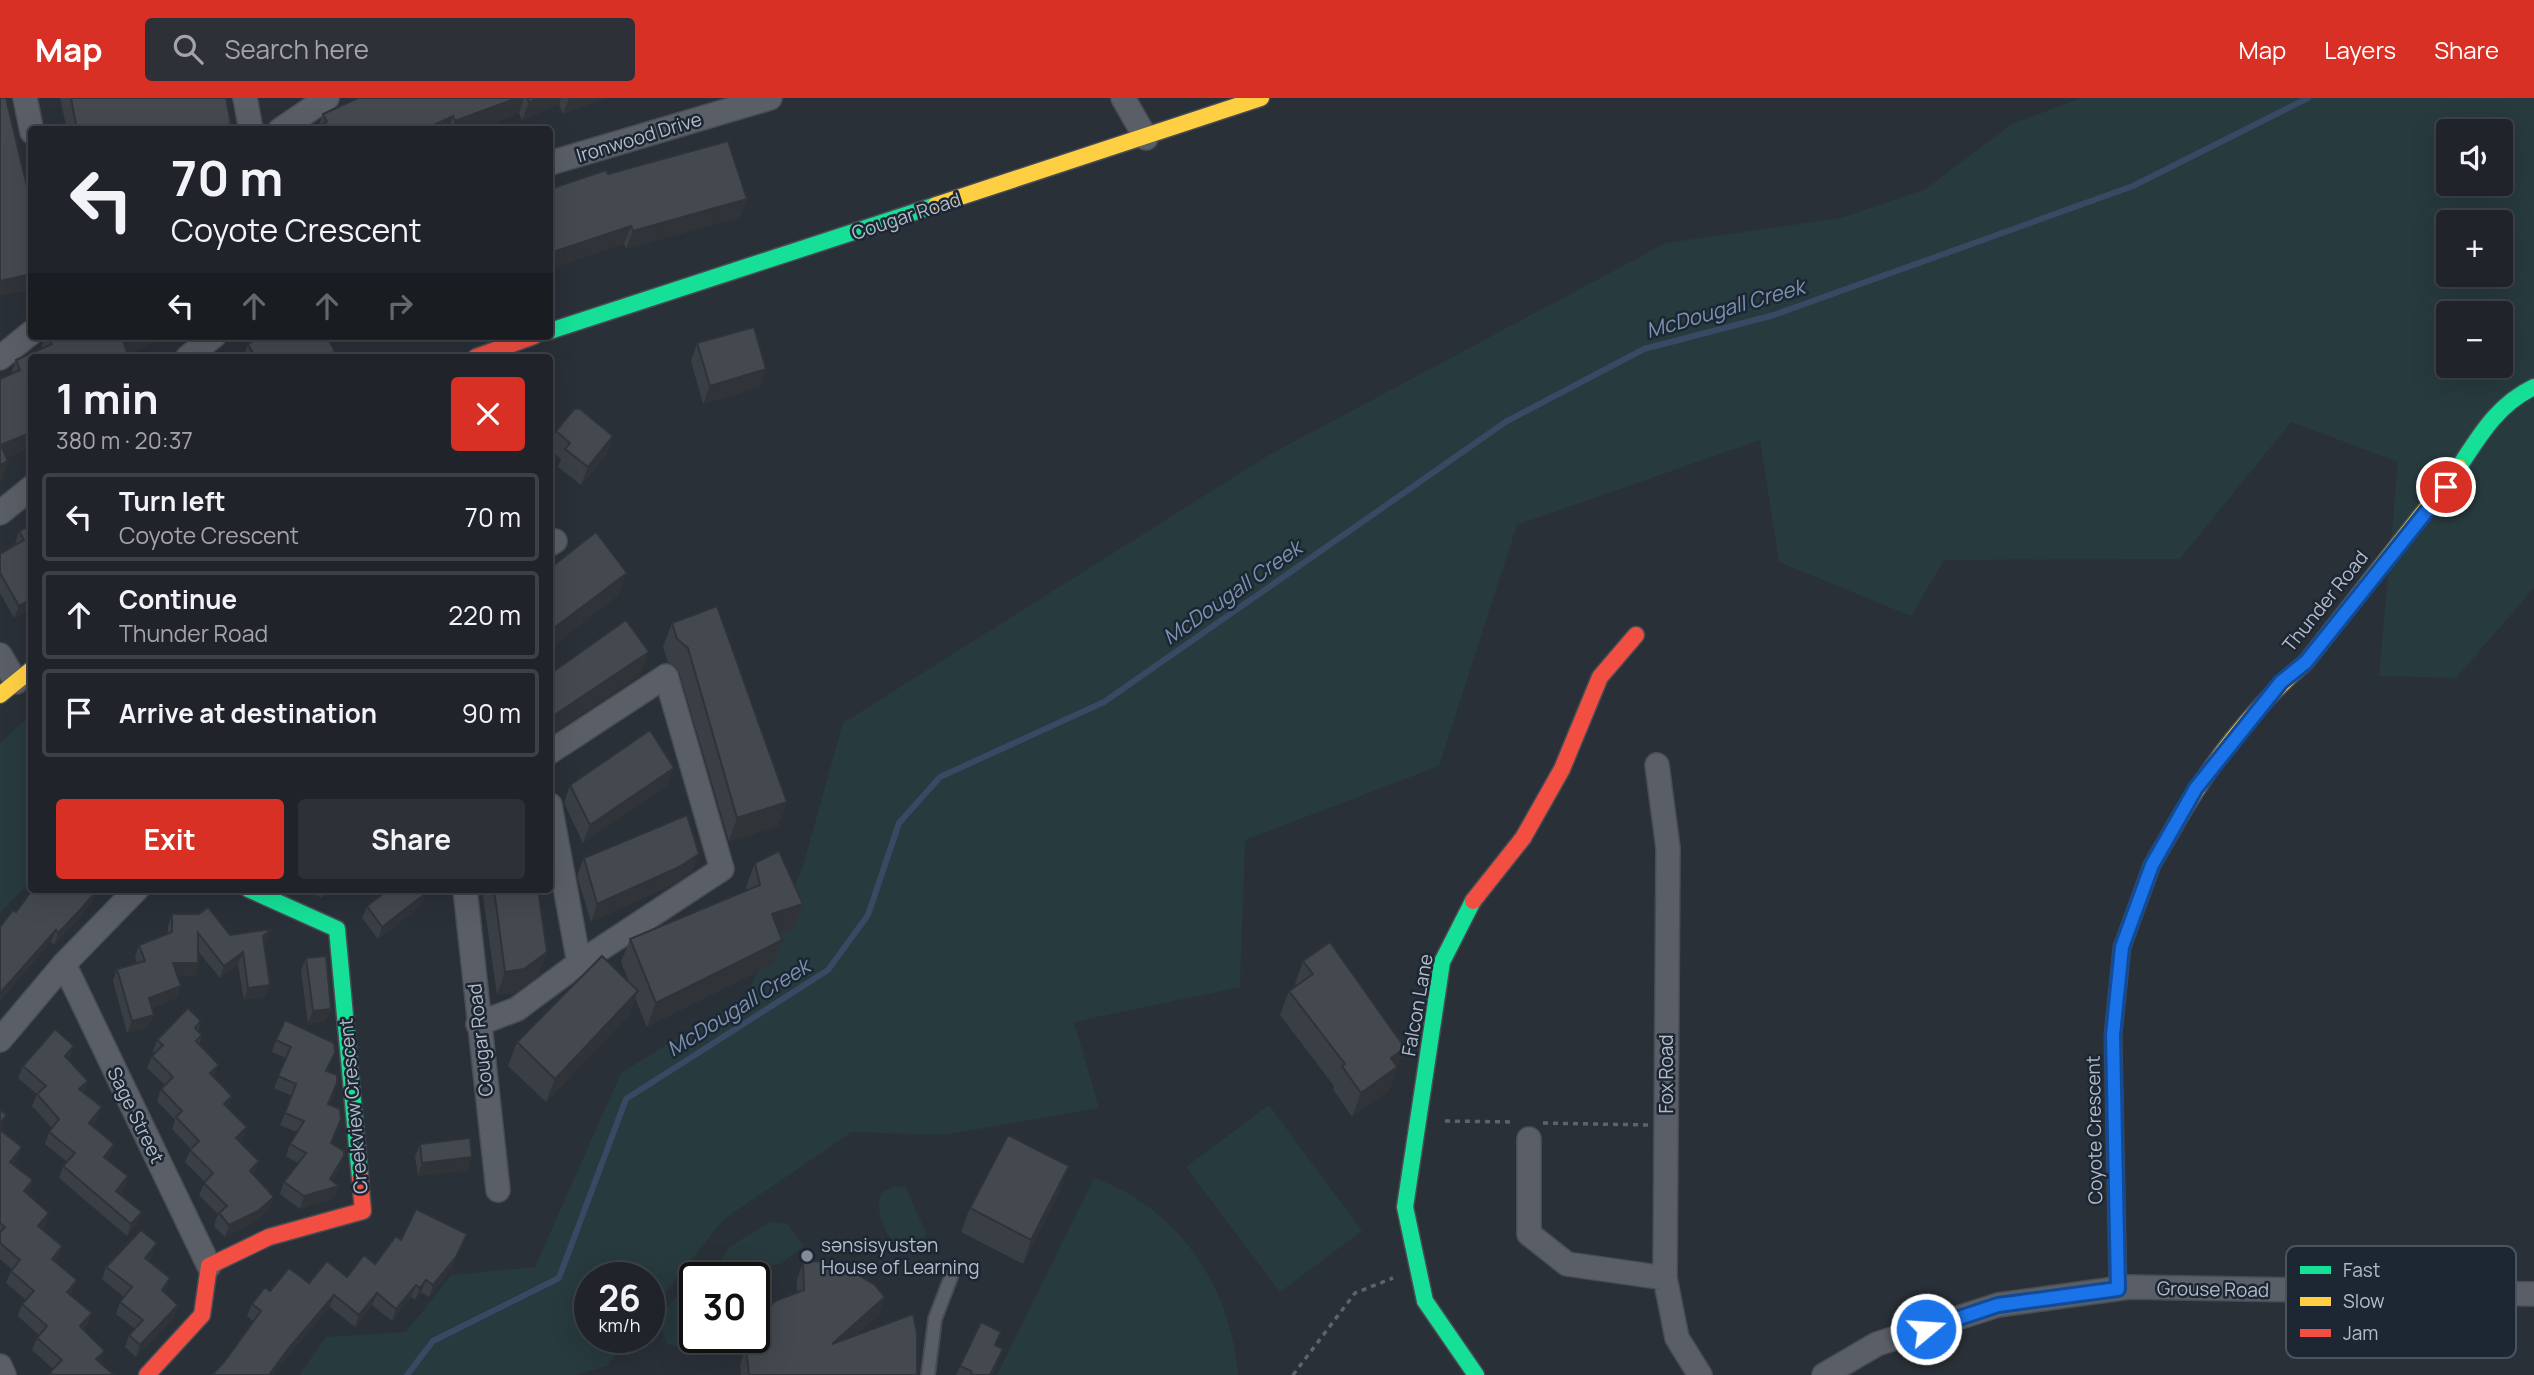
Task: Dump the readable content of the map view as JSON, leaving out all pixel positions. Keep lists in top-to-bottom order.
{
  "streets": {
    "street": [
      "Ironwood Drive",
      "Cougar Road",
      "Thunder Road",
      "Falcon Lane",
      "Fox Road",
      "Creekview Crescent",
      "Sage Street",
      "Coyote Crescent",
      "Grouse Road"
    ]
  },
  "crossings": [
    ["Thunder Road", "Coyote Crescent"],
    ["Creekview Crescent", "Sage Street"],
    ["Coyote Crescent", "Grouse Road"]
  ],
  "water": ["McDougall Creek"],
  "places": ["sənsisyustən House of Learning"],
  "legend": ["Fast", "Slow", "Jam"],
  "page": {
    "header": "Map",
    "search": "Search here",
    "nav": ["Map", "Layers", "Share"],
    "map_buttons": ["+", "−"],
    "turn": ["70 m", "Coyote Crescent"],
    "heading": ["1 min", "380 m · 20:37"],
    "list": [
      {
        "name": "Turn left",
        "note": "Coyote Crescent",
        "value": "70 m"
      },
      {
        "name": "Continue",
        "note": "Thunder Road",
        "value": "220 m"
      },
      {
        "name": "Arrive at destination",
        "value": "90 m"
      }
    ],
    "buttons": ["Exit", "Share"],
    "speed": "26 km/h",
    "limit": "30"
  }
}
